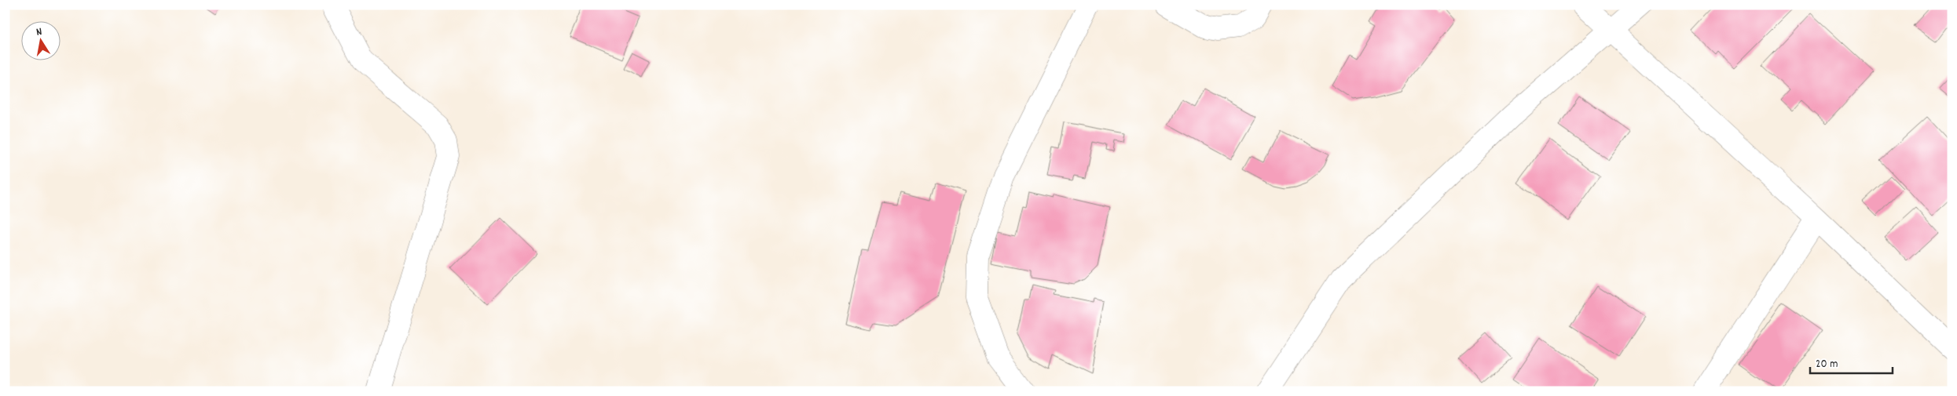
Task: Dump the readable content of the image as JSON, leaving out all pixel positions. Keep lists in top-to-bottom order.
{
  "scale_bar": "20 m",
  "north": "top"
}
